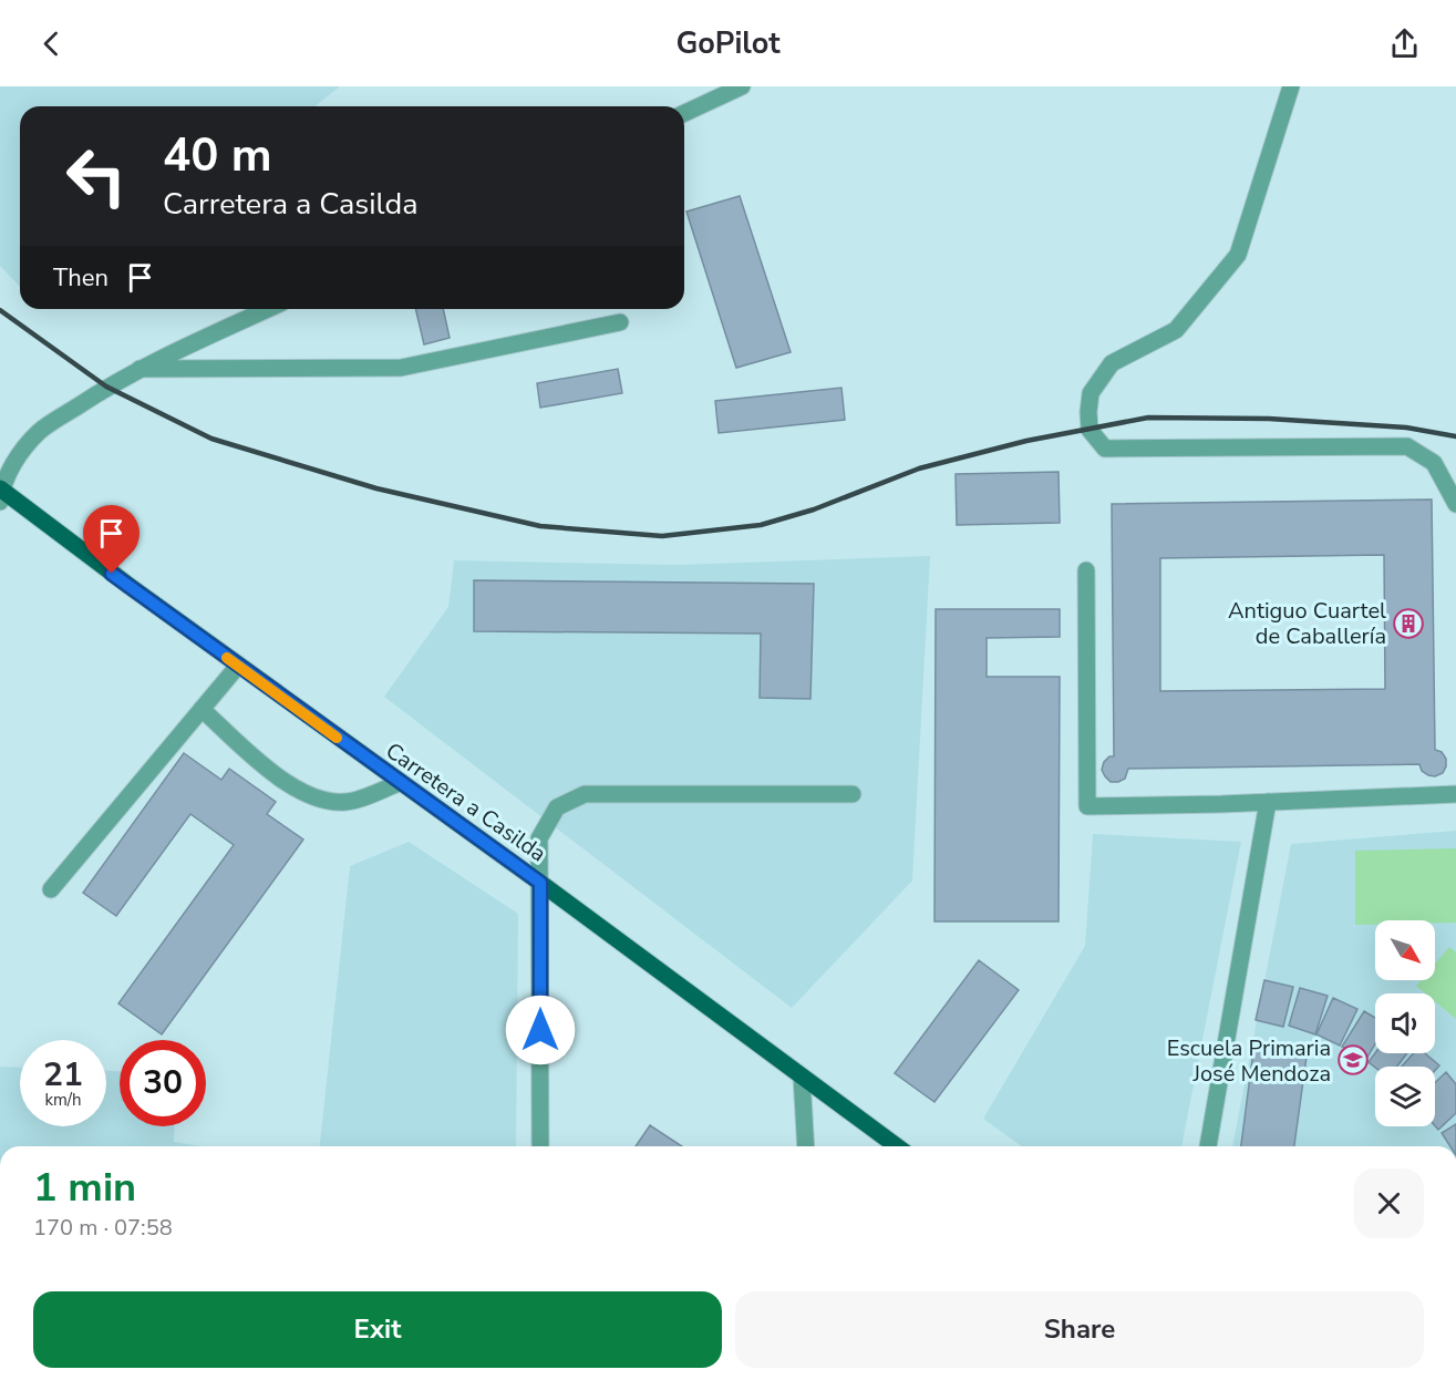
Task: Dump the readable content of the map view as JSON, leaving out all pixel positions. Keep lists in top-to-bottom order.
{
  "streets": {
    "main road": ["Carretera a Casilda"]
  },
  "places": {
    "building": ["Antiguo Cuartel de Caballería"],
    "school or university": ["Escuela Primaria José Mendoza"]
  },
  "north": "bottom right",
  "page": {
    "header": "GoPilot",
    "turn": ["40 m", "Carretera a Casilda"],
    "then": "Then",
    "speed": "21 km/h",
    "limit": "30",
    "heading": ["1 min", "170 m · 07:58"],
    "buttons": ["Exit", "Share"]
  }
}
